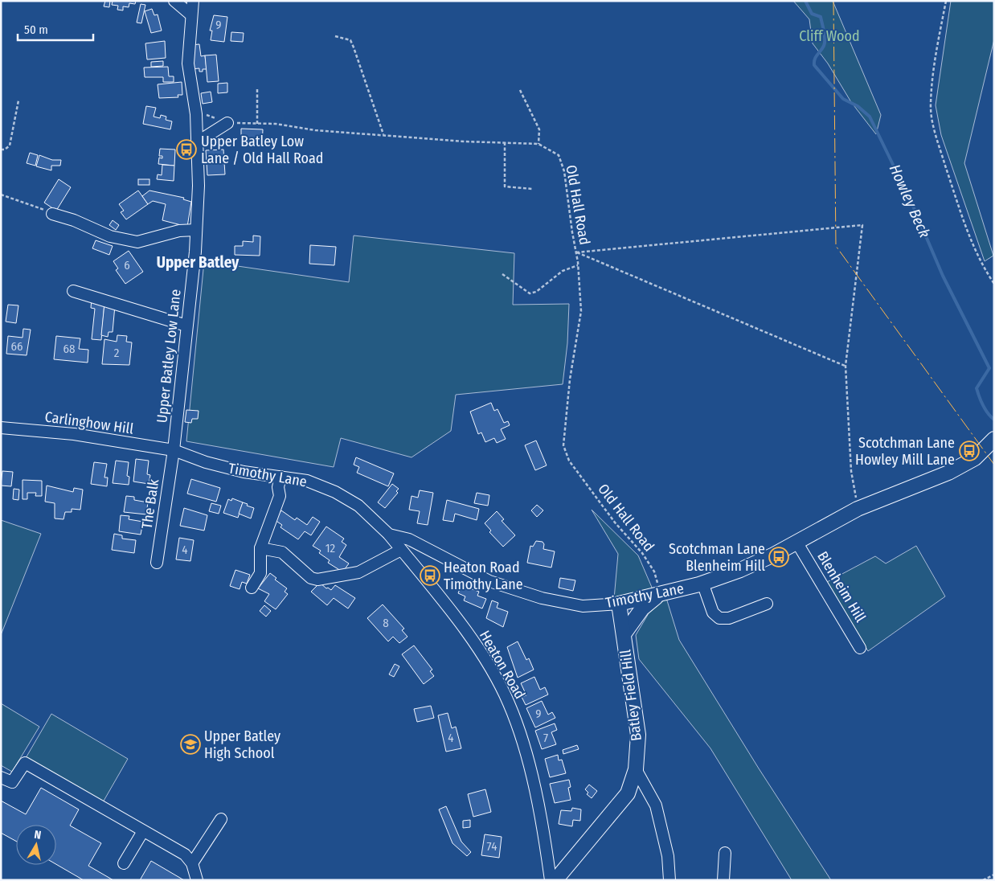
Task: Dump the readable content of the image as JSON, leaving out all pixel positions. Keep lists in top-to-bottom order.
{
  "streets": {
    "main road": ["Timothy Lane", "Batley Field Hill"],
    "street": [
      "Upper Batley Low Lane",
      "Carlinghow Hill",
      "The Balk",
      "Blenheim Hill",
      "Heaton Road"
    ],
    "path": ["Old Hall Road"]
  },
  "crossings": [
    ["Old Hall Road", "Upper Batley Low Lane"],
    ["Old Hall Road", "Timothy Lane"],
    ["Upper Batley Low Lane", "Carlinghow Hill"],
    ["Upper Batley Low Lane", "Timothy Lane"],
    ["Upper Batley Low Lane", "The Balk"],
    ["Carlinghow Hill", "Timothy Lane"],
    ["Carlinghow Hill", "The Balk"],
    ["Timothy Lane", "The Balk"],
    ["Timothy Lane", "Blenheim Hill"],
    ["Timothy Lane", "Heaton Road"],
    ["Timothy Lane", "Batley Field Hill"]
  ],
  "districts": ["Upper Batley"],
  "water": ["Howley Beck"],
  "parks": ["Cliff Wood"],
  "places": {
    "bus stop": [
      "Upper Batley Low Lane / Old Hall Road",
      "Scotchman Lane Howley Mill Lane",
      "Scotchman Lane Blenheim Hill",
      "Heaton Road Timothy Lane"
    ],
    "school or university": ["Upper Batley High School"]
  },
  "house_numbers": [
    "9",
    "6",
    "66",
    "68",
    "2",
    "12",
    "4",
    "8",
    "9",
    "4",
    "7",
    "74"
  ],
  "scale_bar": "50 m",
  "north": "top"
}
